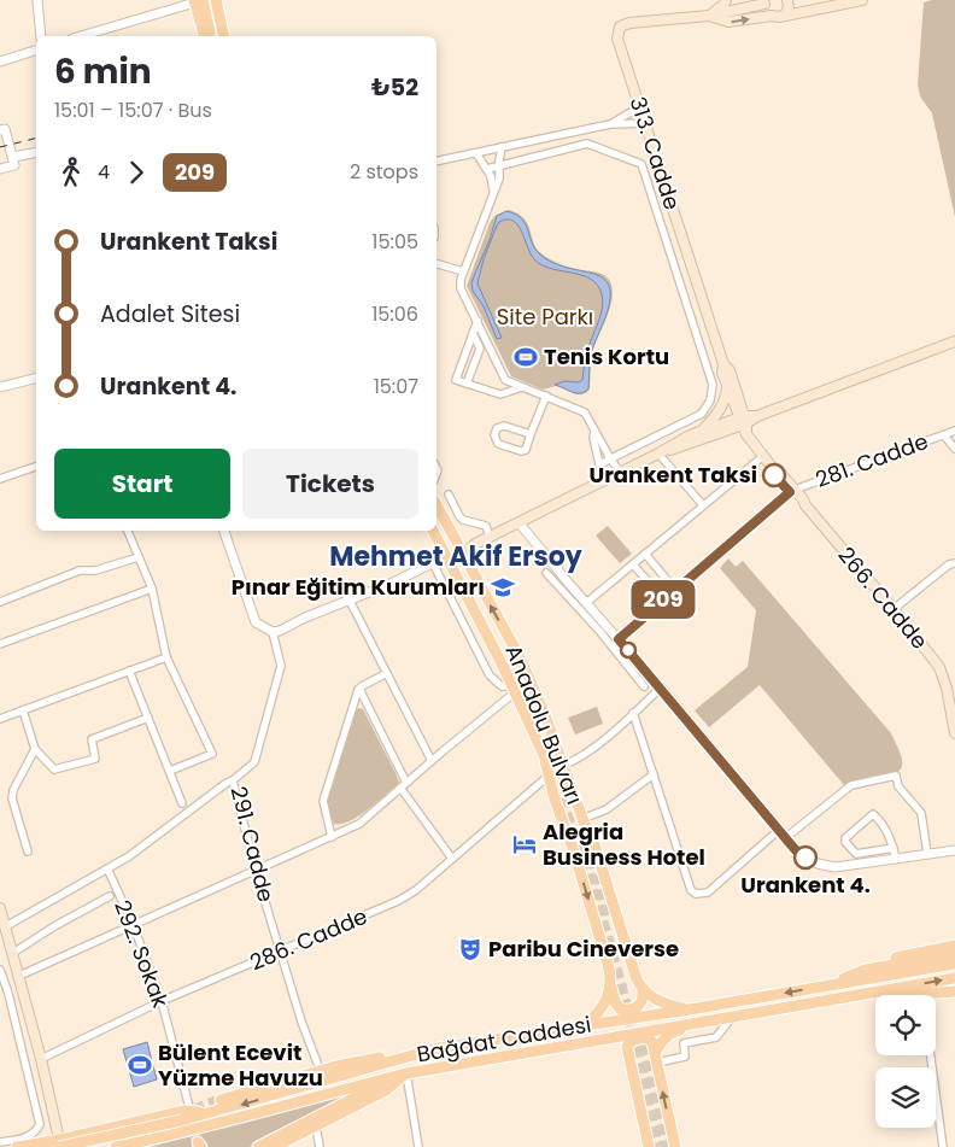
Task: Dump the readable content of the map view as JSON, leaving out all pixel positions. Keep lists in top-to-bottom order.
{
  "streets": {
    "main road": [
      "313. Cadde",
      "266. Cadde",
      "Anadolu Bulvarı",
      "Bağdat Caddesi"
    ],
    "street": [
      "281. Cadde",
      "291. Cadde",
      "286. Cadde",
      "292. Sokak"
    ]
  },
  "crossings": [
    ["313. Cadde", "266. Cadde"],
    ["281. Cadde", "266. Cadde"],
    ["Anadolu Bulvarı", "286. Cadde"],
    ["291. Cadde", "286. Cadde"],
    ["286. Cadde", "292. Sokak"]
  ],
  "districts": ["Mehmet Akif Ersoy"],
  "parks": ["Site Parkı"],
  "places": {
    "sports": ["Tenis Kortu", "Bülent Ecevit Yüzme Havuzu"],
    "other": ["Urankent Taksi", "Urankent 4."],
    "school or university": ["Pınar Eğitim Kurumları"],
    "hotel": ["Alegria Business Hotel"],
    "theatre": ["Paribu Cineverse"]
  },
  "lines": ["bus line 209"],
  "page": {
    "on_map": "209",
    "heading": ["6 min", "15:01 – 15:07 · Bus", "₺52"],
    "legs": ["4", "209", "2 stops"],
    "list": [
      {
        "name": "Urankent Taksi",
        "value": "15:05"
      },
      {
        "name": "Adalet Sitesi",
        "value": "15:06"
      },
      {
        "name": "Urankent 4.",
        "value": "15:07"
      }
    ],
    "buttons": ["Start", "Tickets"]
  }
}
